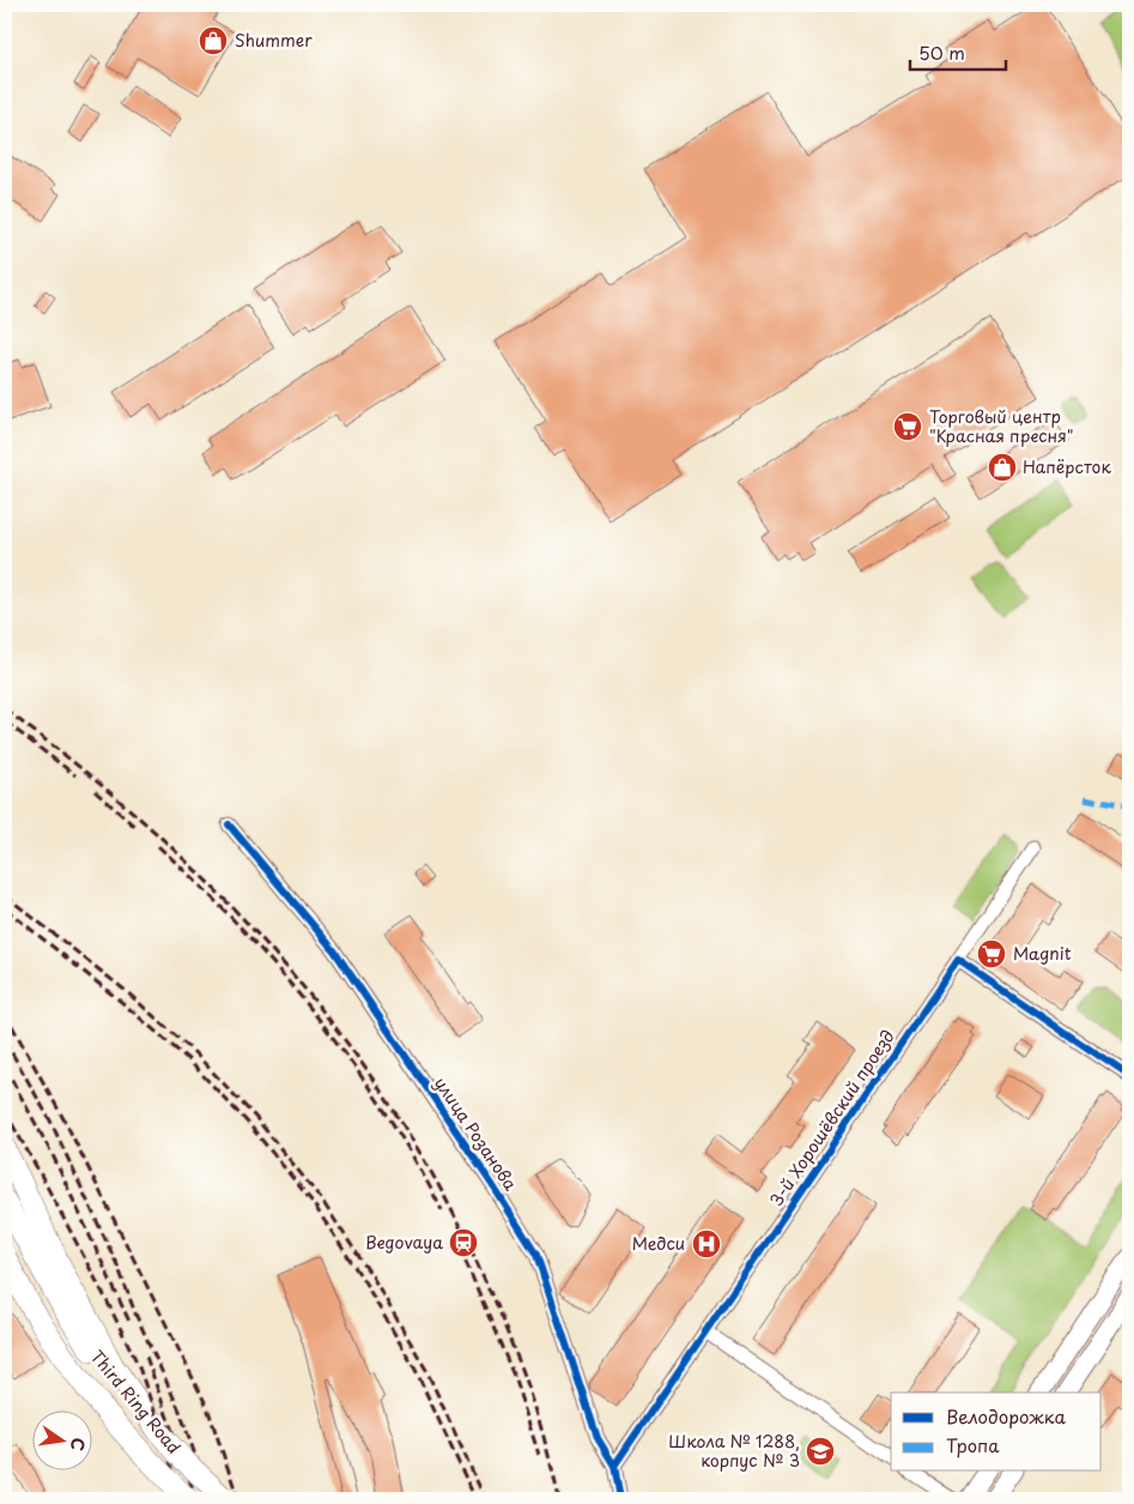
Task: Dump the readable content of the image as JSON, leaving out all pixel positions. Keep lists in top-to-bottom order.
{
  "streets": {
    "main road": ["Third Ring Road"],
    "street": ["3-й Хорошёвский проезд", "улица Розанова"]
  },
  "crossings": [
    ["3-й Хорошёвский проезд", "улица Розанова"]
  ],
  "places": {
    "shop": ["Shummer", "Напёрсток"],
    "supermarket": ["Торговый центр \"Красная пресня\"", "Magnit"],
    "station": ["Begovaya"],
    "hospital": ["Медси"],
    "school or university": ["Школа № 1288, корпус № 3"]
  },
  "legend": ["Велодорожка", "Тропа"],
  "scale_bar": "50 m",
  "north": "right"
}
